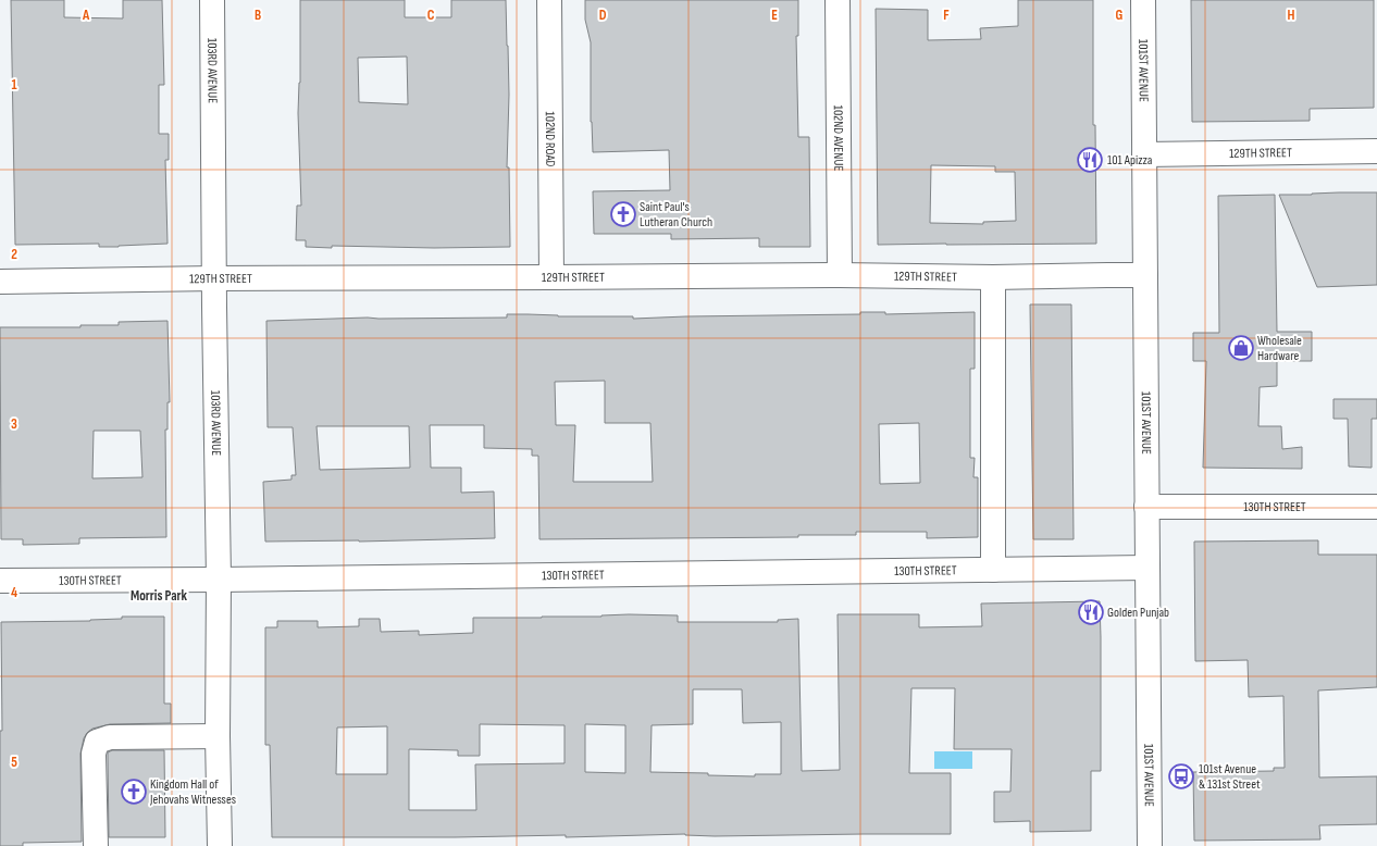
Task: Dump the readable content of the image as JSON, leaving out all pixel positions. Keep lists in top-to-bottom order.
{
  "streets": {
    "street": [
      "103RD AVENUE",
      "101ST AVENUE",
      "102ND AVENUE",
      "102ND ROAD",
      "129TH STREET",
      "130TH STREET"
    ]
  },
  "crossings": [
    ["103RD AVENUE", "129TH STREET"],
    ["103RD AVENUE", "130TH STREET"],
    ["101ST AVENUE", "129TH STREET"],
    ["101ST AVENUE", "130TH STREET"],
    ["102ND AVENUE", "129TH STREET"],
    ["102ND ROAD", "129TH STREET"]
  ],
  "districts": ["Morris Park"],
  "places": {
    "restaurant": ["101 Apizza", "Golden Punjab"],
    "church": ["Saint Paul's Lutheran Church", "Kingdom Hall of Jehovahs Witnesses"],
    "shop": ["Wholesale Hardware"],
    "bus stop": ["101st Avenue & 131st Street"]
  },
  "grid": {
    "columns": [
      "A",
      "B",
      "C",
      "D",
      "E",
      "F",
      "G",
      "H"
    ],
    "rows": [
      "1",
      "2",
      "3",
      "4",
      "5"
    ]
  }
}
